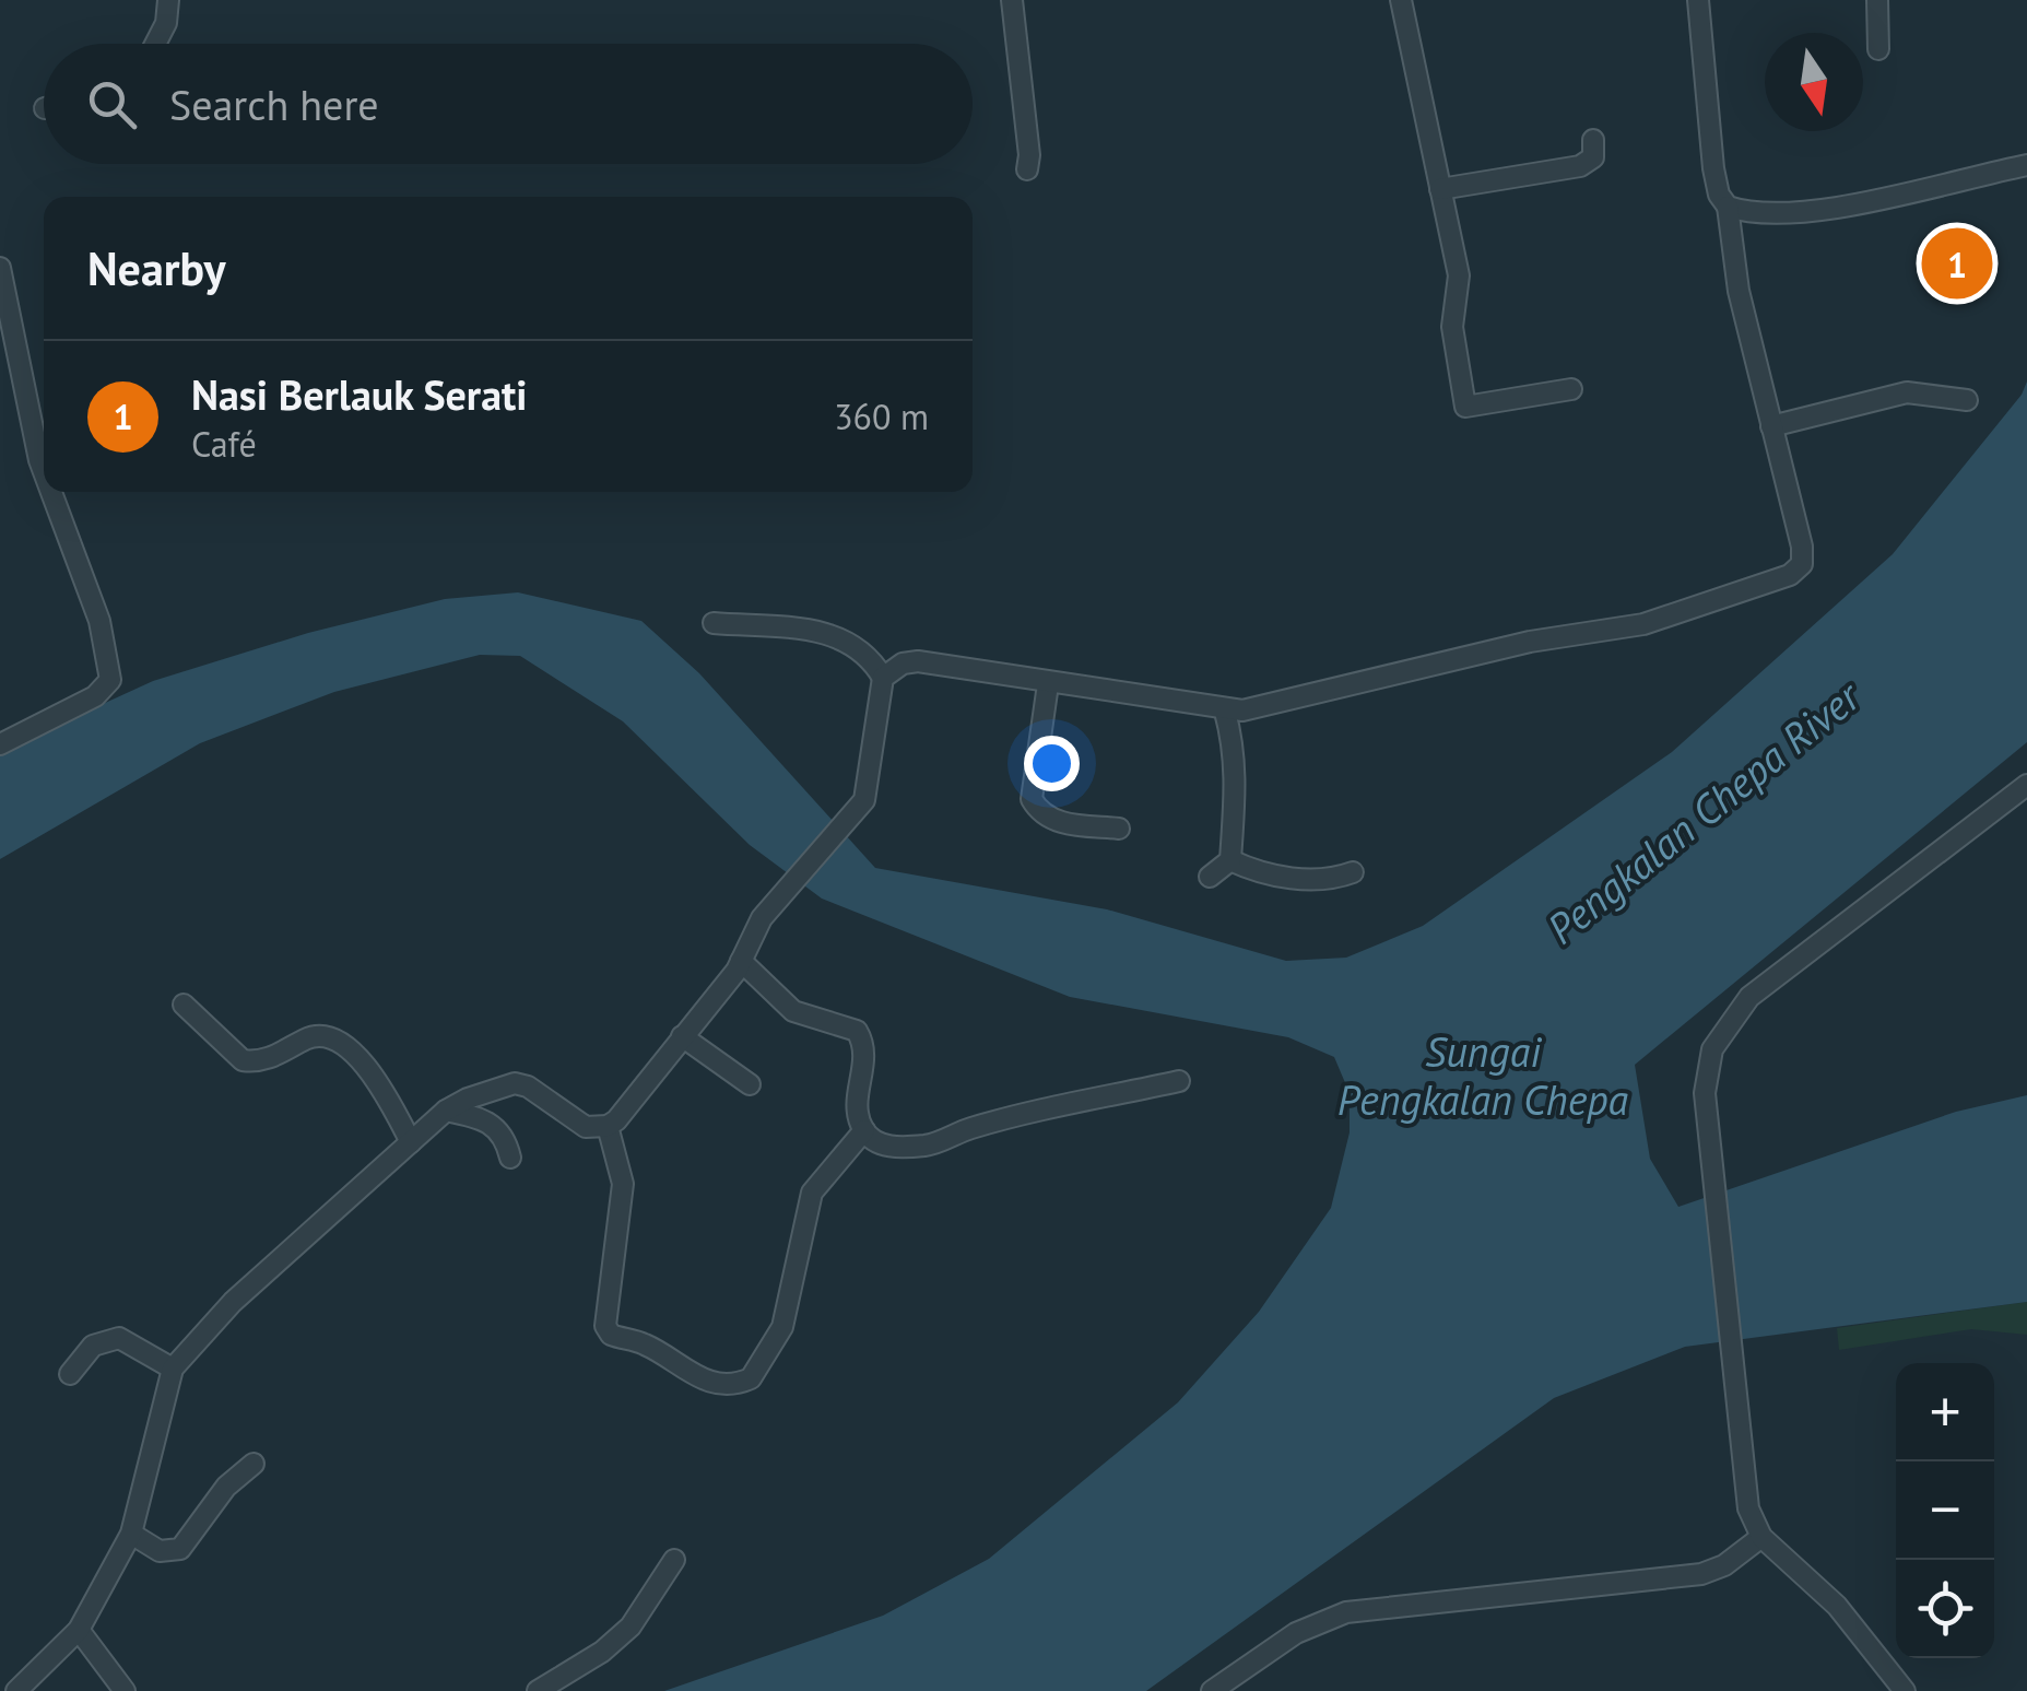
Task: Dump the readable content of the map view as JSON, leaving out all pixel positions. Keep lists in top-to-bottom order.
{
  "water": ["Pengkalan Chepa River", "Sungai Pengkalan Chepa"],
  "north": "bottom",
  "page": {
    "search": "Search here",
    "heading": "Nearby",
    "pins": "1",
    "list": [
      {
        "mark": "1",
        "name": "Nasi Berlauk Serati",
        "note": "Café",
        "value": "360 m"
      }
    ],
    "map_buttons": ["+", "−"]
  }
}
